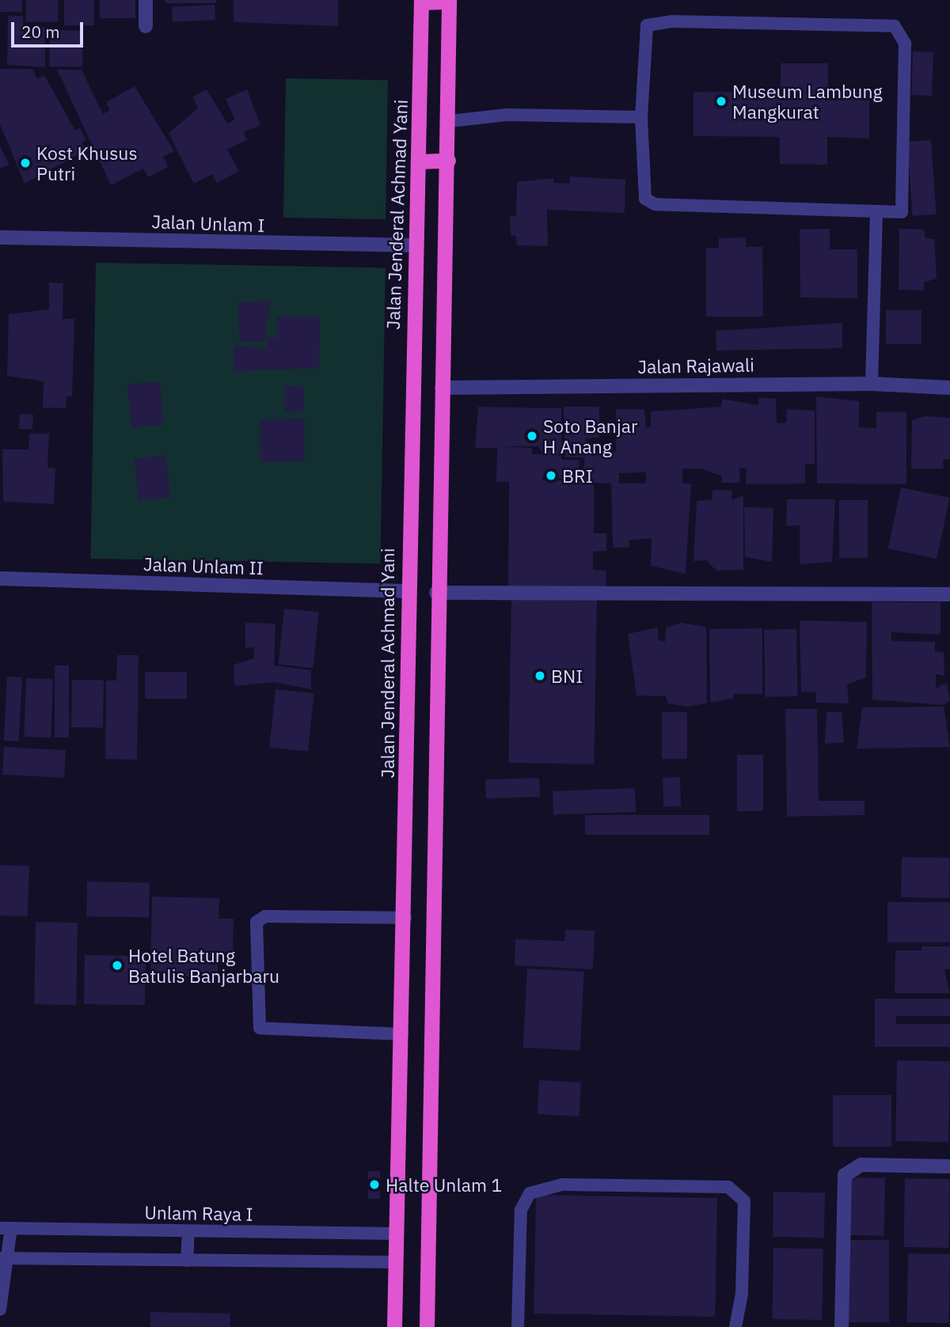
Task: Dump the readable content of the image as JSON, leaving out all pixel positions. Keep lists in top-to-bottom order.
{
  "streets": {
    "highway": ["Jalan Jenderal Achmad Yani"],
    "street": ["Jalan Unlam I", "Jalan Rajawali", "Jalan Unlam II"],
    "lane": ["Unlam Raya I"]
  },
  "crossings": [
    ["Jalan Jenderal Achmad Yani", "Jalan Unlam I"],
    ["Jalan Jenderal Achmad Yani", "Jalan Unlam II"],
    ["Jalan Jenderal Achmad Yani", "Unlam Raya I"]
  ],
  "places": [
    "Museum Lambung Mangkurat",
    "Kost Khusus Putri",
    "Soto Banjar H Anang",
    "BRI",
    "BNI",
    "Hotel Batung Batulis Banjarbaru",
    "Halte Unlam 1"
  ],
  "scale_bar": "20 m"
}
